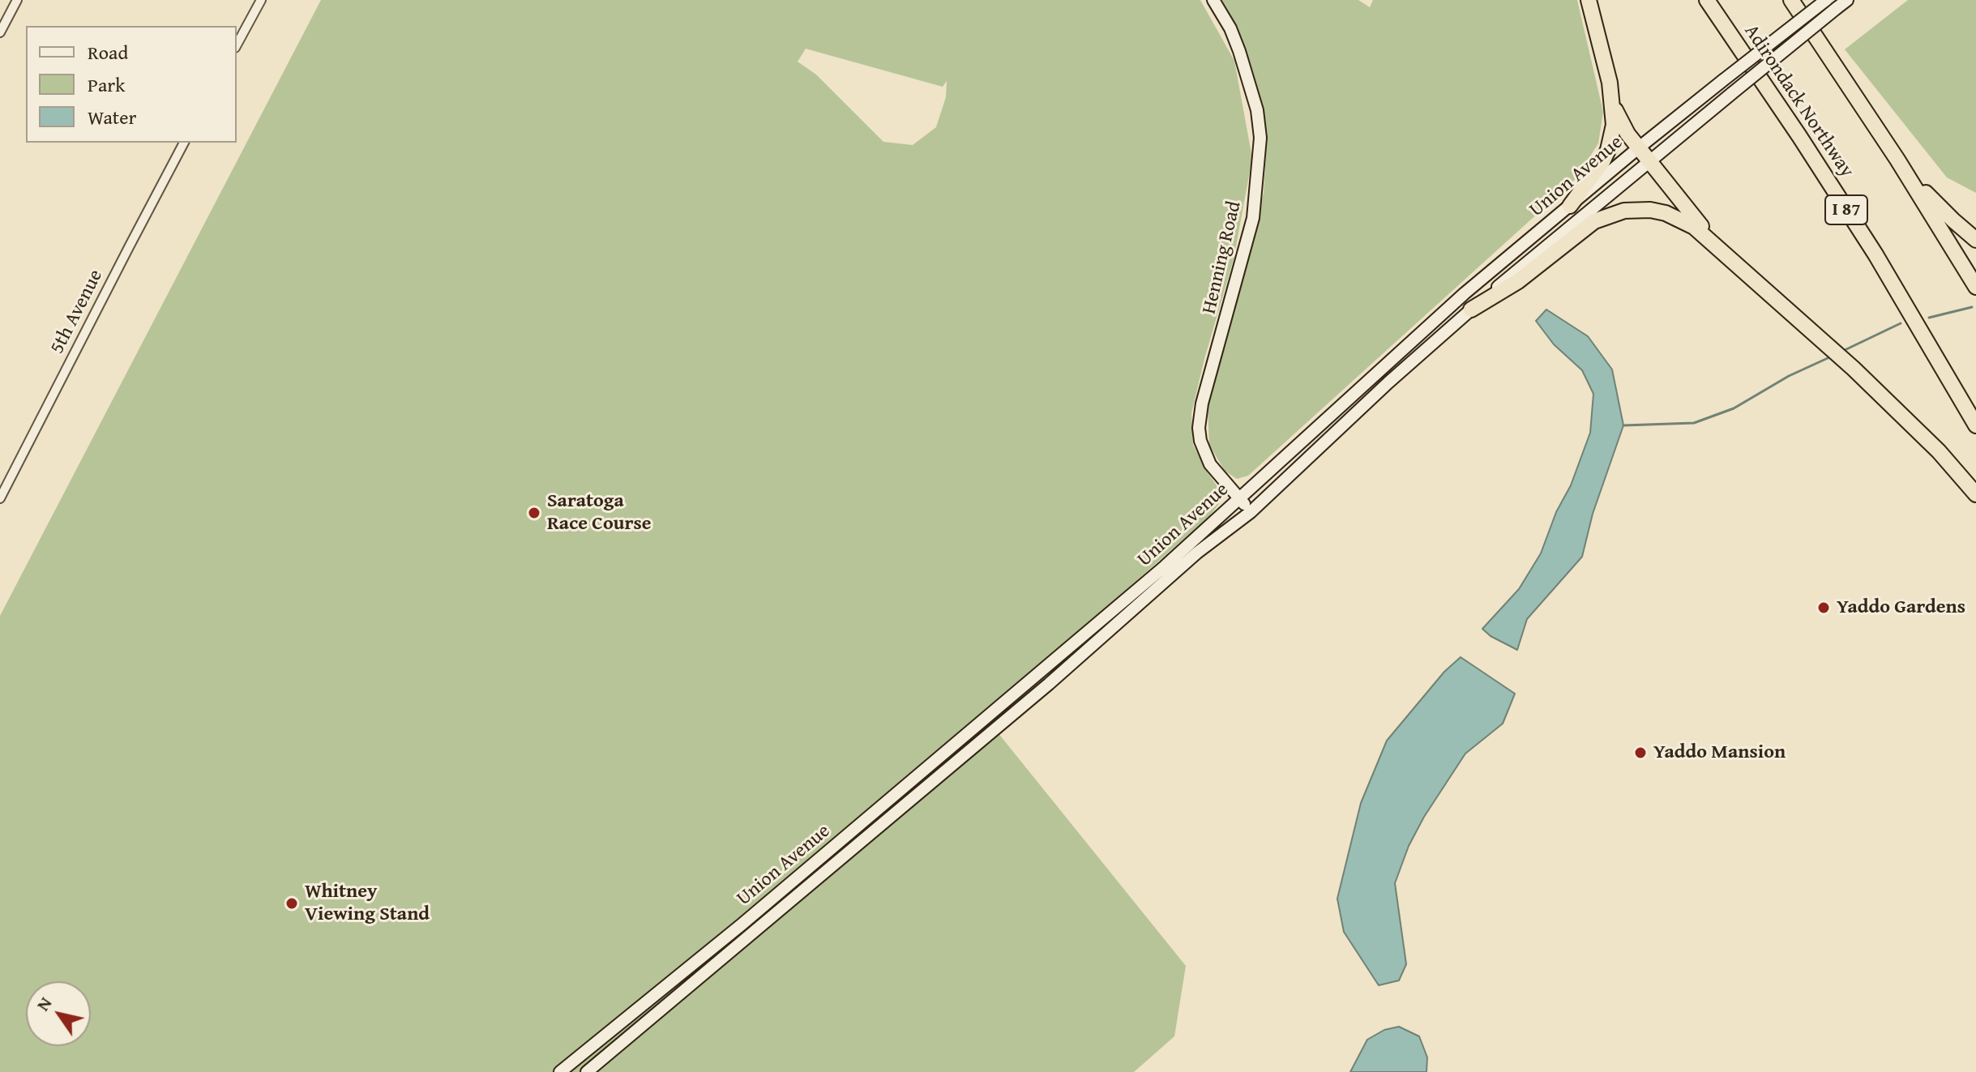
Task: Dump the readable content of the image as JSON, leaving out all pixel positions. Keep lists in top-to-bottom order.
{
  "streets": {
    "highway": ["Adirondack Northway", "I 87"],
    "main road": ["Union Avenue", "Henning Road"],
    "street": ["5th Avenue"]
  },
  "crossings": [
    ["Union Avenue", "Henning Road"]
  ],
  "places": [
    "Saratoga Race Course",
    "Yaddo Gardens",
    "Yaddo Mansion",
    "Whitney Viewing Stand"
  ],
  "legend": ["Road", "Park", "Water"],
  "north": "top left"
}
